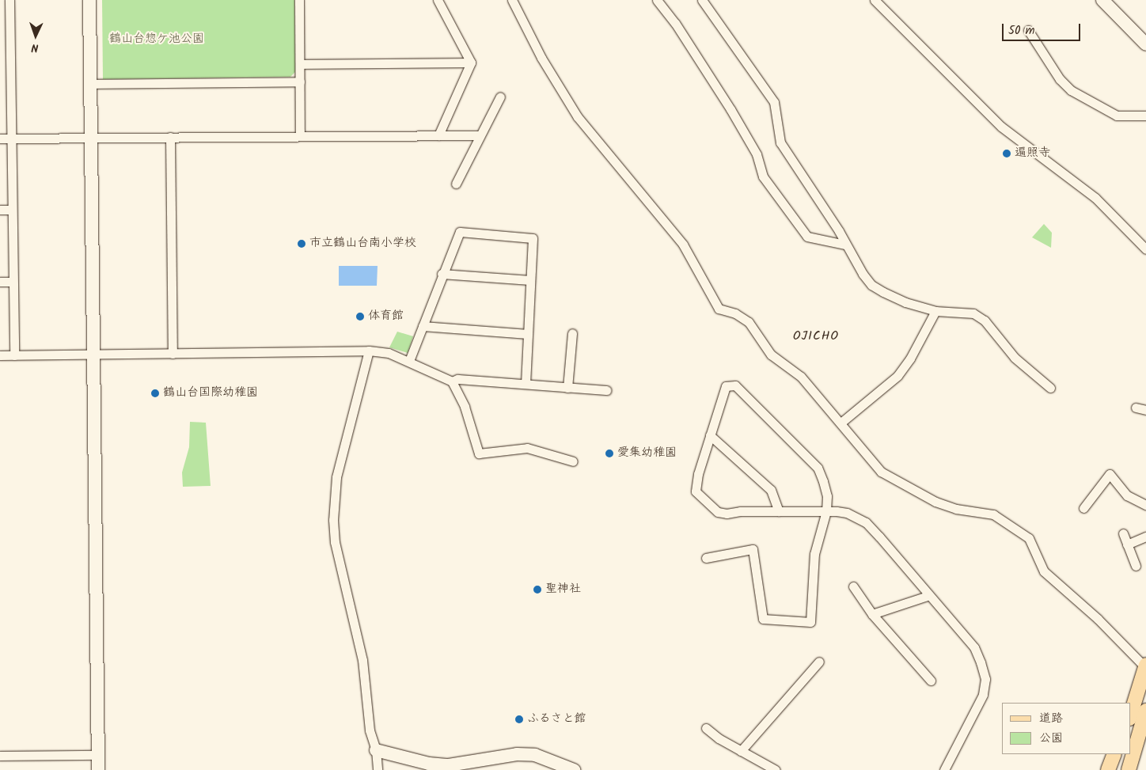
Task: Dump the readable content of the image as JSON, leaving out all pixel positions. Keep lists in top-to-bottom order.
{
  "districts": ["OJICHO"],
  "parks": ["鶴山台惣ケ池公園"],
  "places": [
    "遍照寺",
    "市立鶴山台南小学校",
    "体育館",
    "鶴山台国際幼稚園",
    "愛集幼稚園",
    "聖神社",
    "ふるさと館"
  ],
  "legend": ["道路", "公園"],
  "scale_bar": "50 m",
  "north": "bottom"
}
